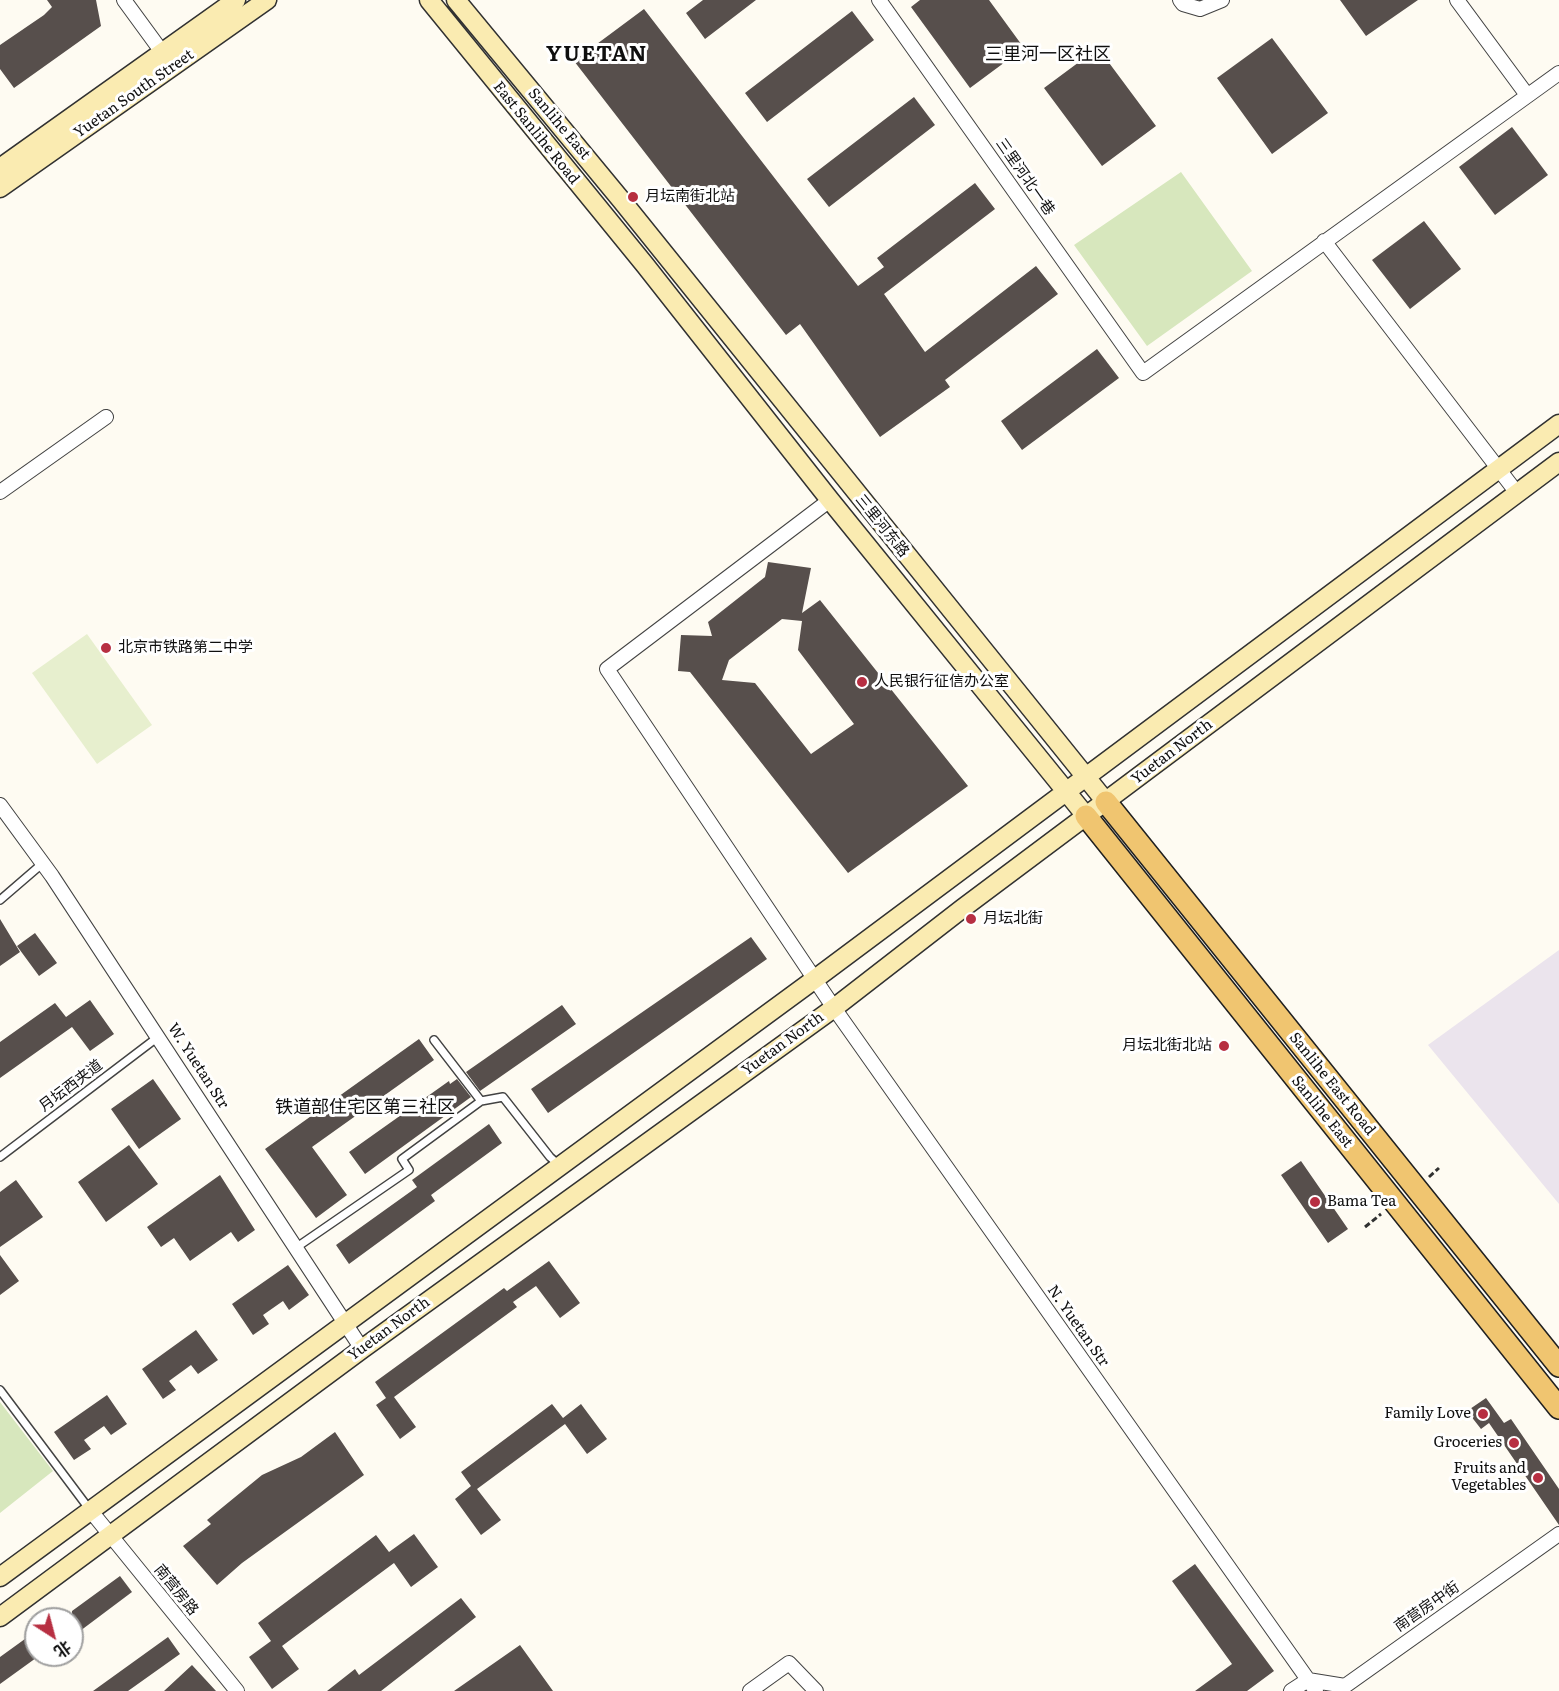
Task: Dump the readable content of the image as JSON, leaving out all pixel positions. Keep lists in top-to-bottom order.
{
  "streets": {
    "main road": [
      "Yuetan South Street",
      "Sanlihe East",
      "三里河东路",
      "Yuetan North",
      "Sanlihe East Road"
    ],
    "street": [
      "三里河北一巷",
      "W. Yuetan Str",
      "N. Yuetan Str",
      "南营房路",
      "南营房中街"
    ],
    "lane": ["月坛西夹道"]
  },
  "crossings": [
    ["Sanlihe East", "三里河东路"],
    ["Sanlihe East", "Yuetan North"],
    ["三里河东路", "Yuetan North"],
    ["三里河东路", "N. Yuetan Str"],
    ["Yuetan North", "W. Yuetan Str"],
    ["Yuetan North", "Sanlihe East Road"],
    ["Yuetan North", "N. Yuetan Str"],
    ["Yuetan North", "南营房路"],
    ["W. Yuetan Str", "月坛西夹道"],
    ["N. Yuetan Str", "南营房中街"]
  ],
  "districts": ["YUETAN", "三里河一区社区", "铁道部住宅区第三社区"],
  "places": [
    "月坛南街北站",
    "北京市铁路第二中学",
    "人民银行征信办公室",
    "月坛北街",
    "月坛北街北站",
    "Bama Tea",
    "Family Love",
    "Groceries",
    "Fruits and Vegetables"
  ],
  "north": "bottom right"
}
